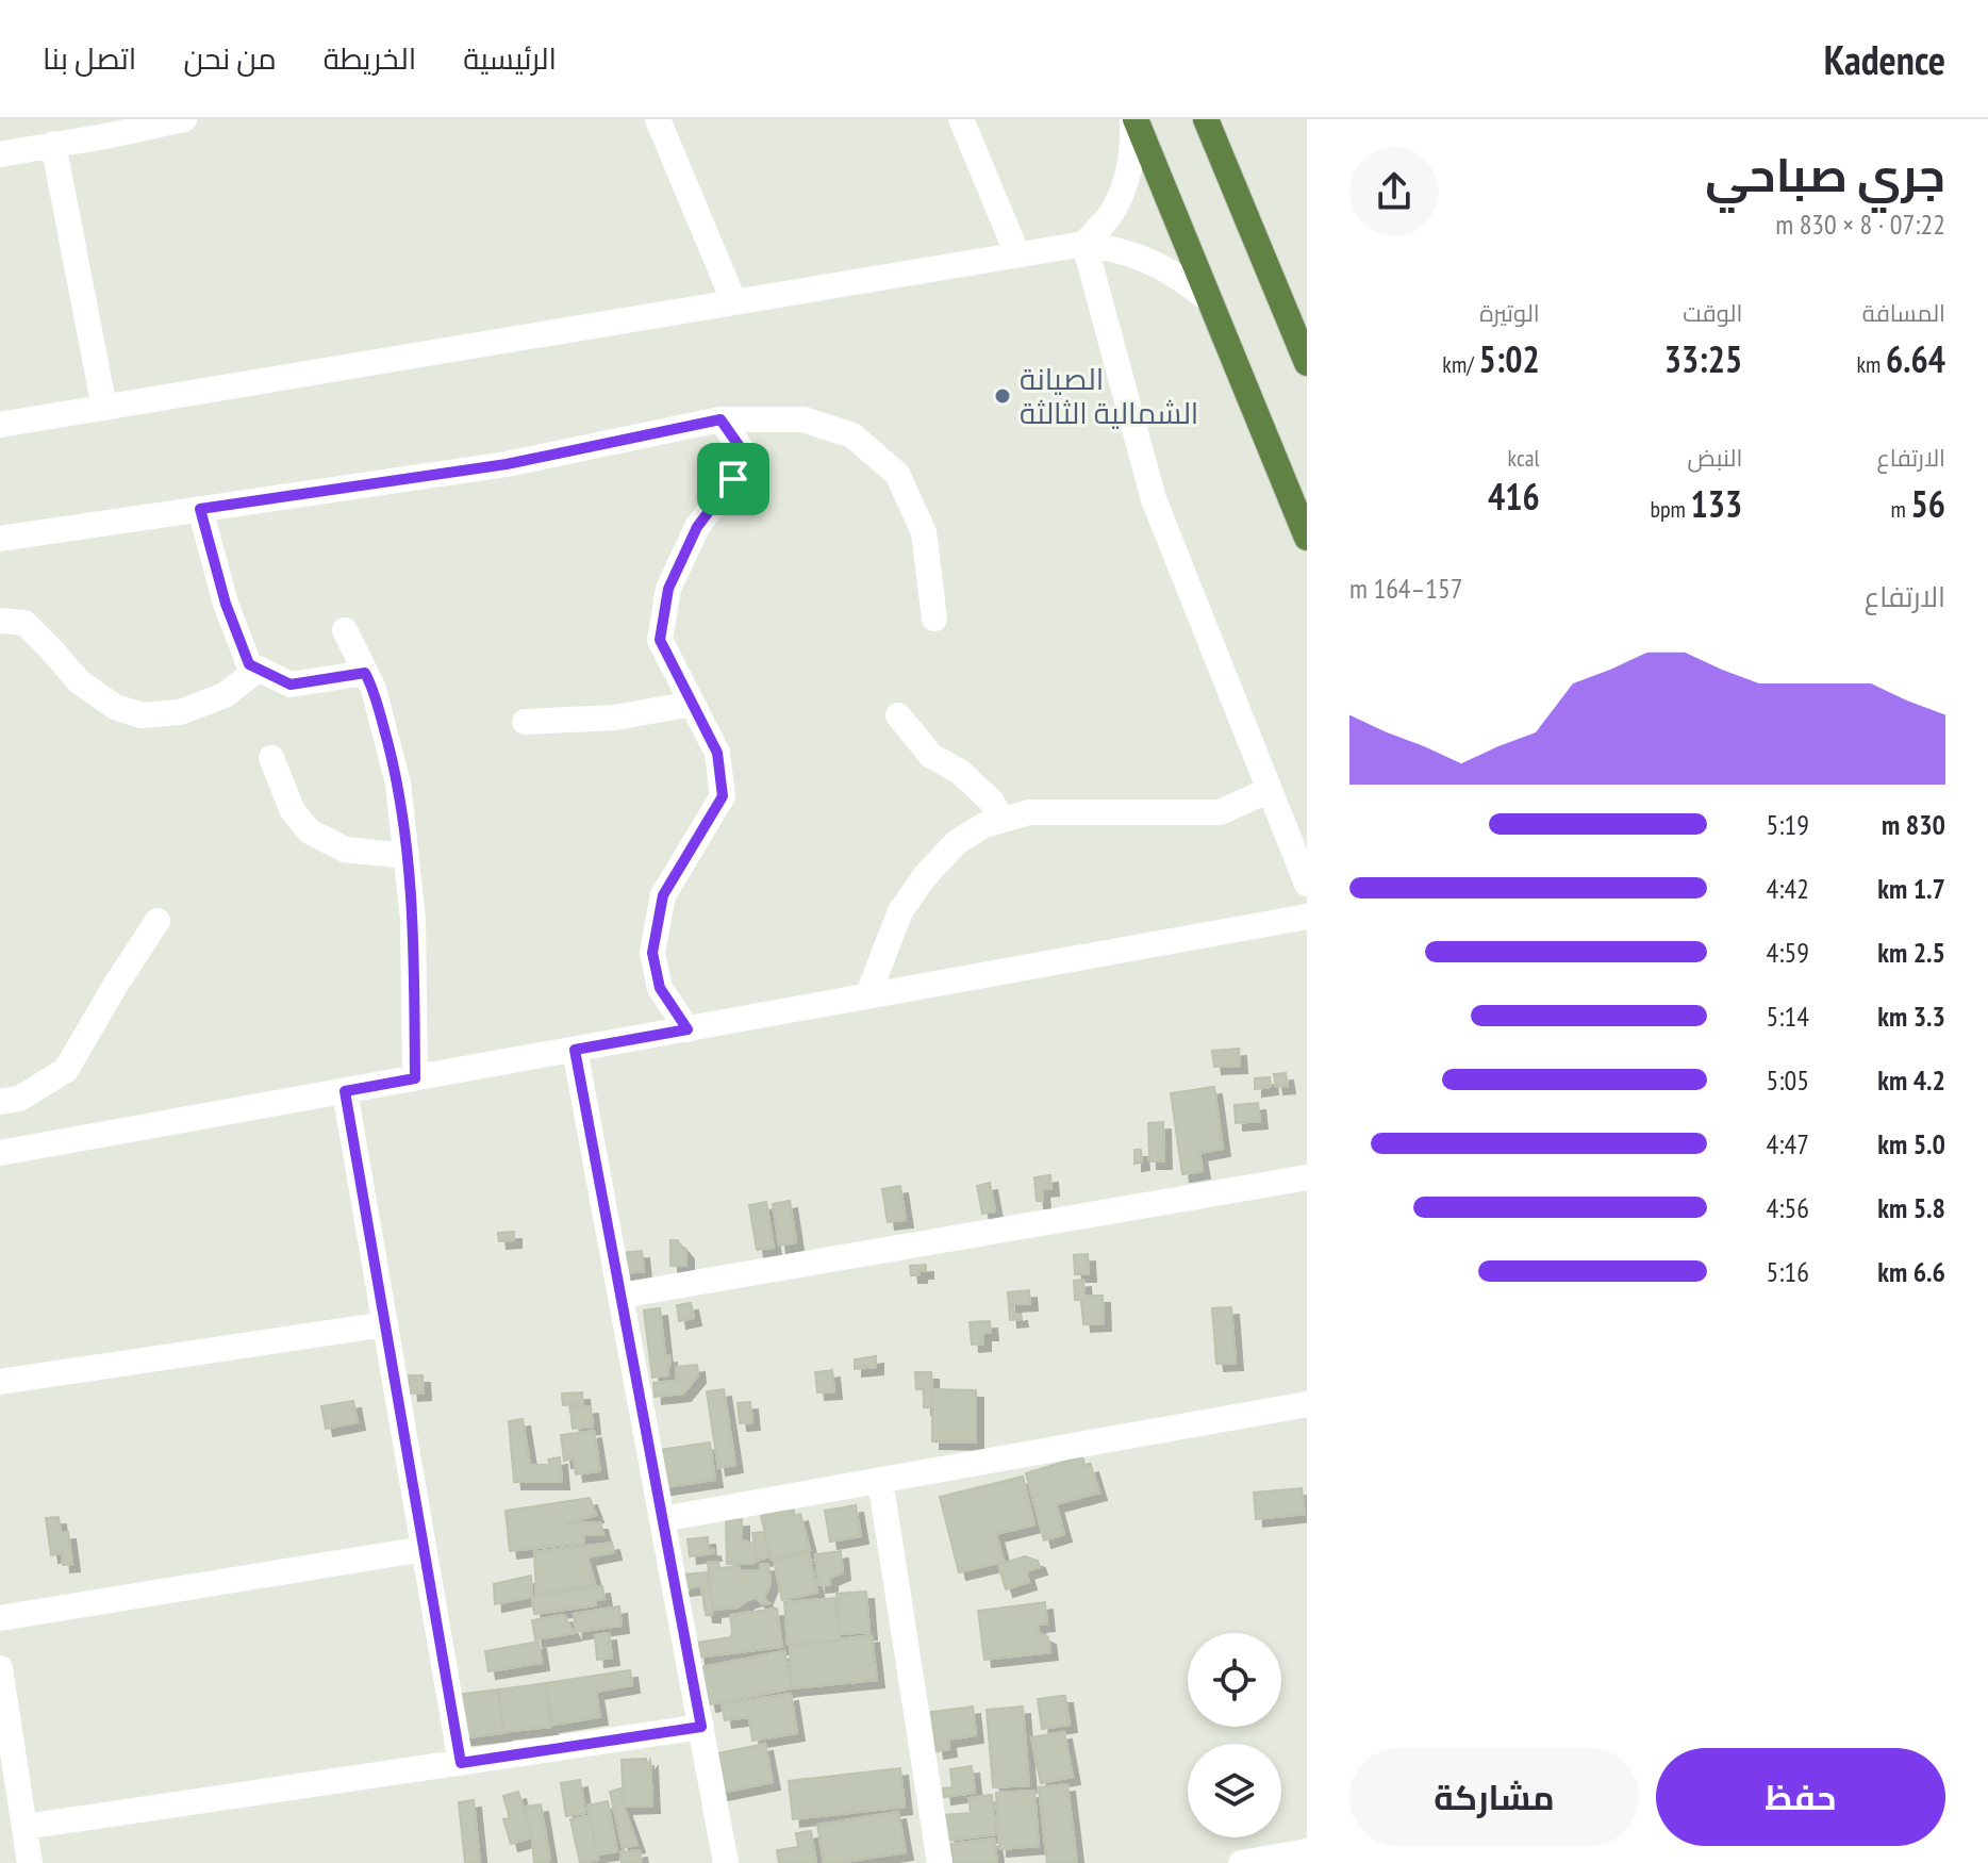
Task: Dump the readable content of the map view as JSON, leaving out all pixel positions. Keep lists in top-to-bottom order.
{
  "places": ["الصيانة الشمالية الثالثة"],
  "page": {
    "header": "Kadence",
    "nav": [
      "الرئيسية",
      "الخريطة",
      "من نحن",
      "اتصل بنا"
    ],
    "heading": ["جري صباحي", "07:22 · 8 × 830 m"],
    "stats": [
      ["المسافة", "6.64 km"],
      ["الوقت", "33:25"],
      ["الوتيرة", "5:02 /km"],
      ["الارتفاع", "56 m"],
      ["النبض", "133 bpm"],
      ["kcal", "416"]
    ],
    "chart": ["الارتفاع", "157–164 m"],
    "list": [
      {
        "name": "830 m",
        "note": "5:19"
      },
      {
        "name": "1.7 km",
        "note": "4:42"
      },
      {
        "name": "2.5 km",
        "note": "4:59"
      },
      {
        "name": "3.3 km",
        "note": "5:14"
      },
      {
        "name": "4.2 km",
        "note": "5:05"
      },
      {
        "name": "5.0 km",
        "note": "4:47"
      },
      {
        "name": "5.8 km",
        "note": "4:56"
      },
      {
        "name": "6.6 km",
        "note": "5:16"
      }
    ],
    "buttons": ["حفظ", "مشاركة"]
  }
}
